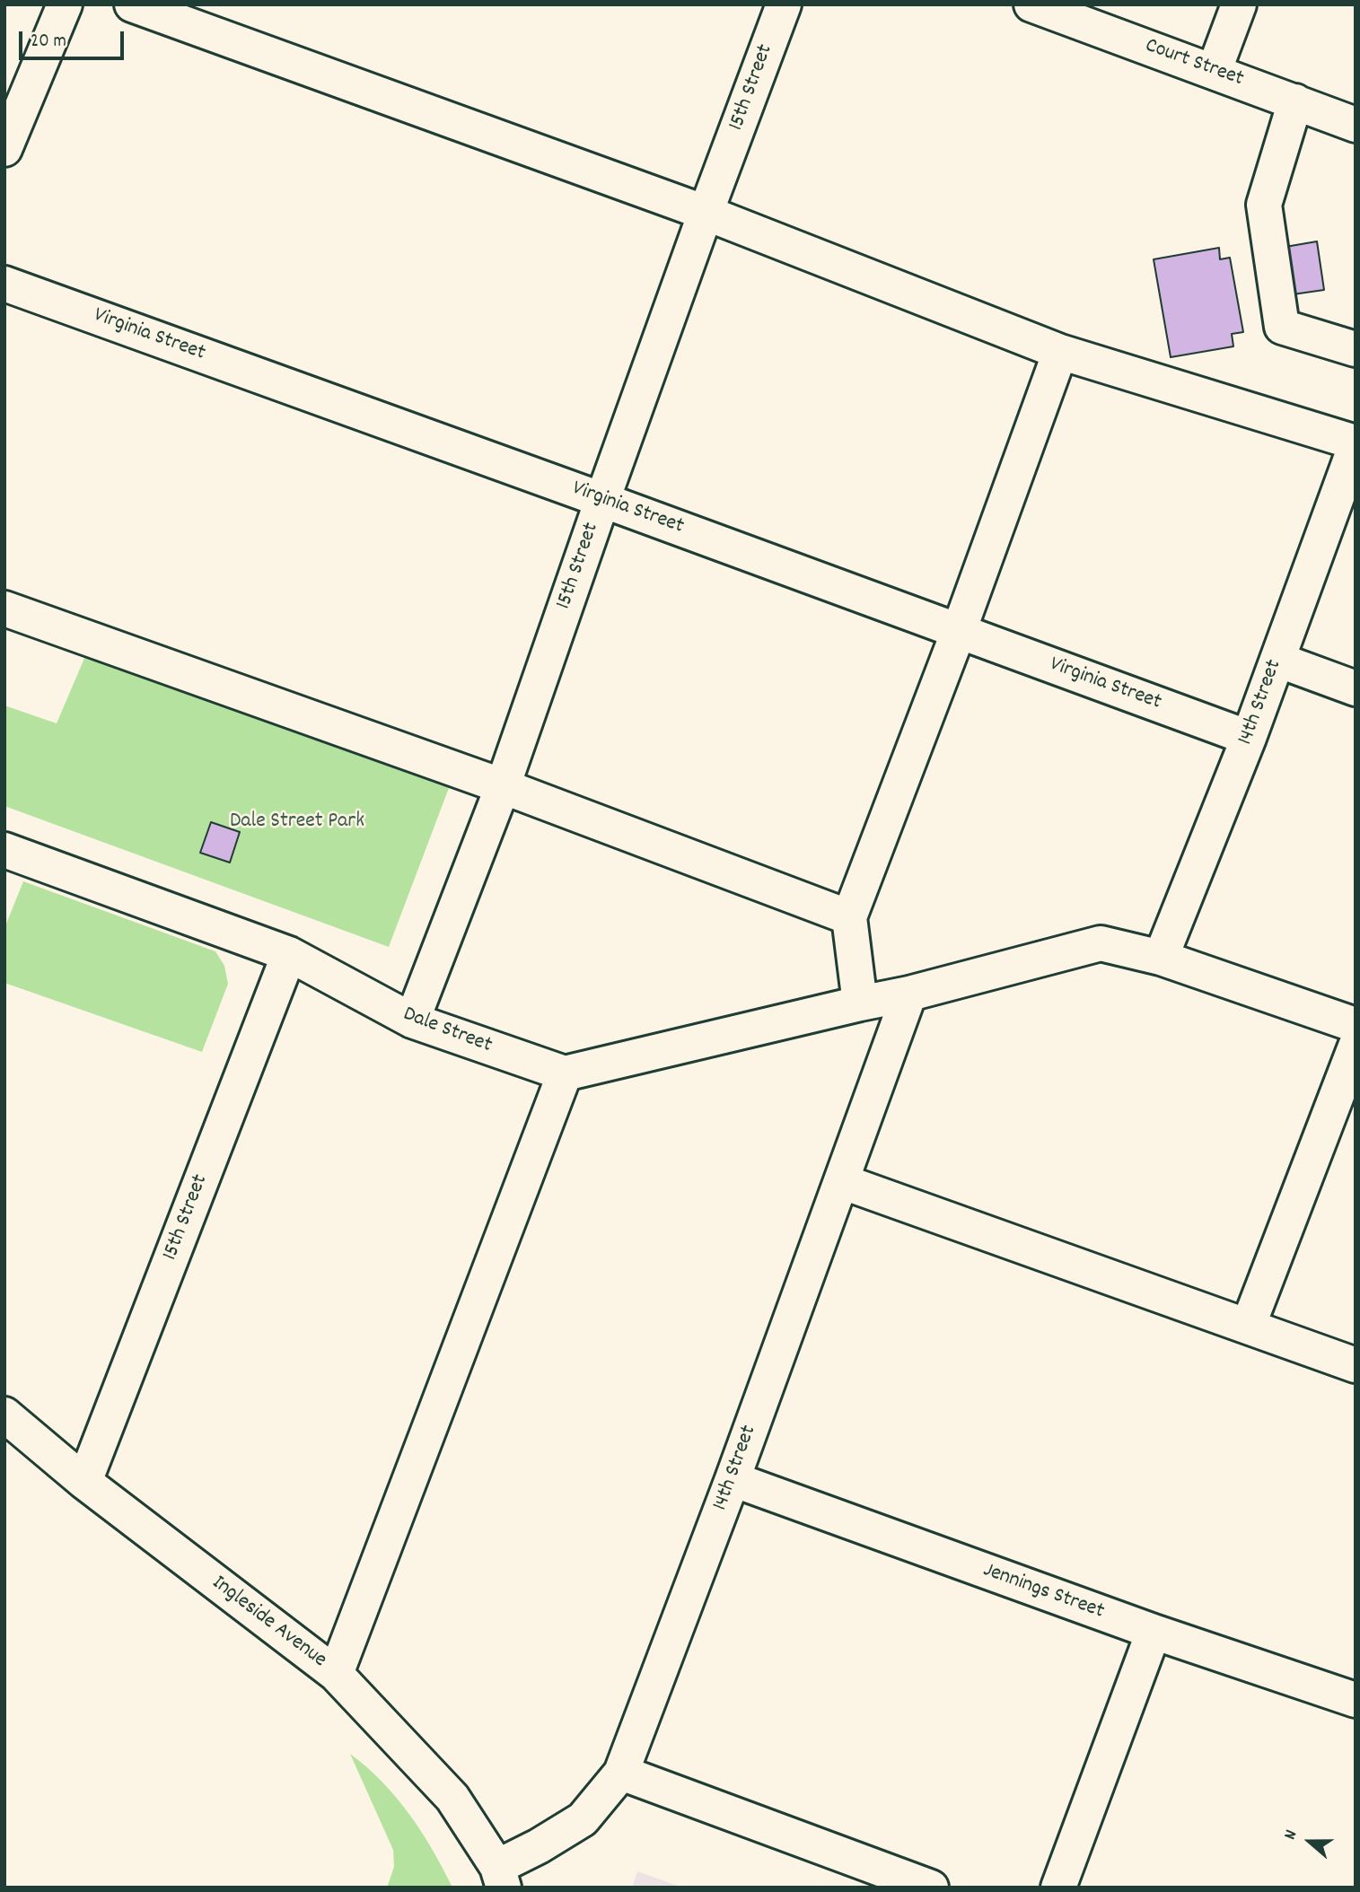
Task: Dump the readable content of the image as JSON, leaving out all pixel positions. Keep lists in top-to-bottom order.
{
  "streets": {
    "street": [
      "Court Street",
      "15th Street",
      "Virginia Street",
      "14th Street",
      "Dale Street",
      "Jennings Street",
      "Ingleside Avenue"
    ]
  },
  "crossings": [
    ["15th Street", "Virginia Street"],
    ["15th Street", "Dale Street"],
    ["15th Street", "Ingleside Avenue"],
    ["Virginia Street", "14th Street"],
    ["14th Street", "Jennings Street"],
    ["14th Street", "Ingleside Avenue"]
  ],
  "parks": ["Dale Street Park"],
  "scale_bar": "20 m",
  "north": "left"
}
